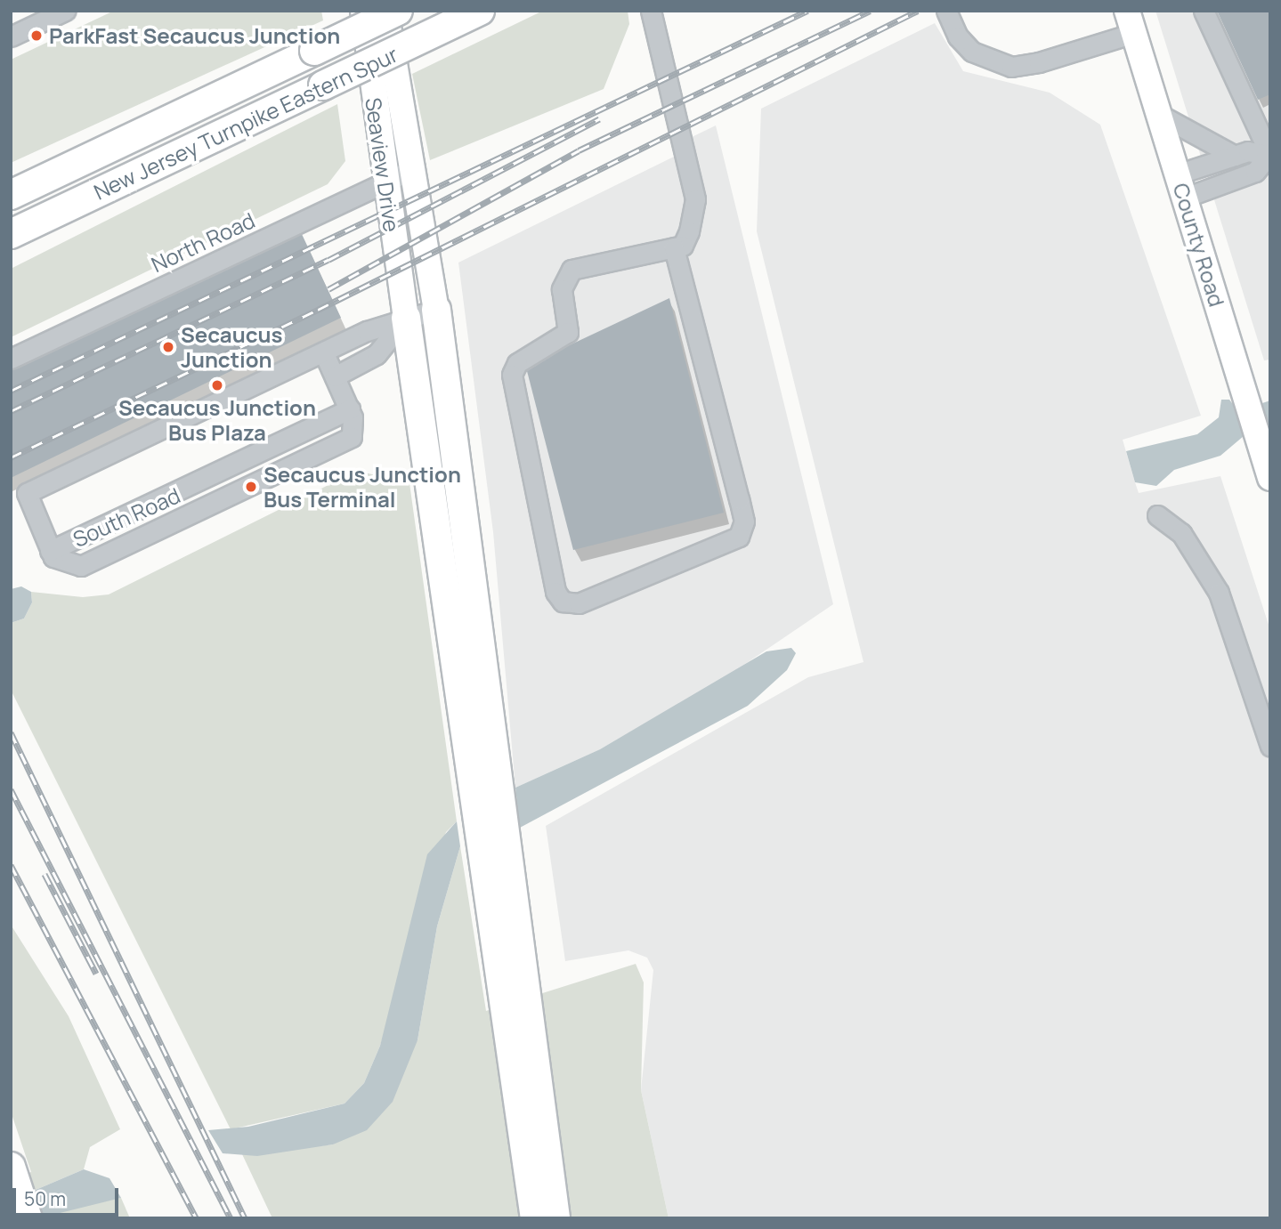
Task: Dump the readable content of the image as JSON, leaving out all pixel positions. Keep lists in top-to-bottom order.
{
  "streets": {
    "highway": ["New Jersey Turnpike Eastern Spur"],
    "main road": ["Seaview Drive", "County Road"],
    "lane": ["North Road", "South Road"]
  },
  "crossings": [
    ["Seaview Drive", "North Road"],
    ["Seaview Drive", "South Road"]
  ],
  "places": [
    "ParkFast Secaucus Junction",
    "Secaucus Junction",
    "Secaucus Junction Bus Plaza",
    "Secaucus Junction Bus Terminal"
  ],
  "scale_bar": "50 m"
}
